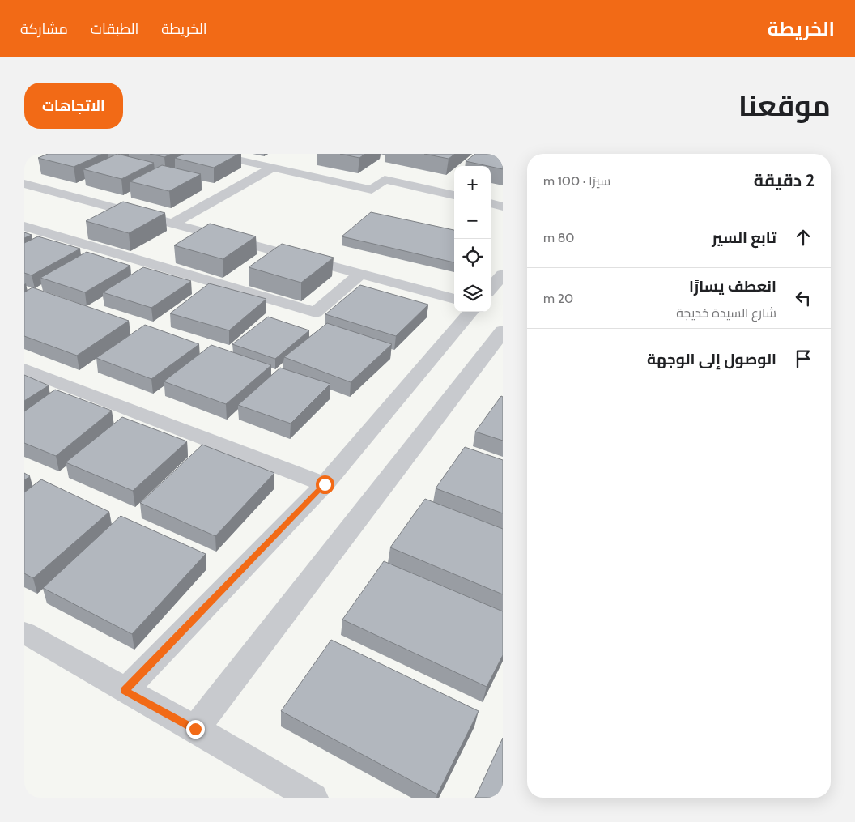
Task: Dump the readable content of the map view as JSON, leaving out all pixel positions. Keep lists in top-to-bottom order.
{
  "page": {
    "header": "الخريطة",
    "nav": ["الخريطة", "الطبقات", "مشاركة"],
    "title": "موقعنا",
    "buttons": "الاتجاهات",
    "heading": ["2 دقيقة", "سيرًا · 100 m"],
    "map_buttons": ["+", "−"],
    "list": [
      ["تابع السير", "80 m"],
      ["انعطف يسارًا", "شارع السيدة خديجة", "20 m"],
      "الوصول إلى الوجهة"
    ]
  }
}
